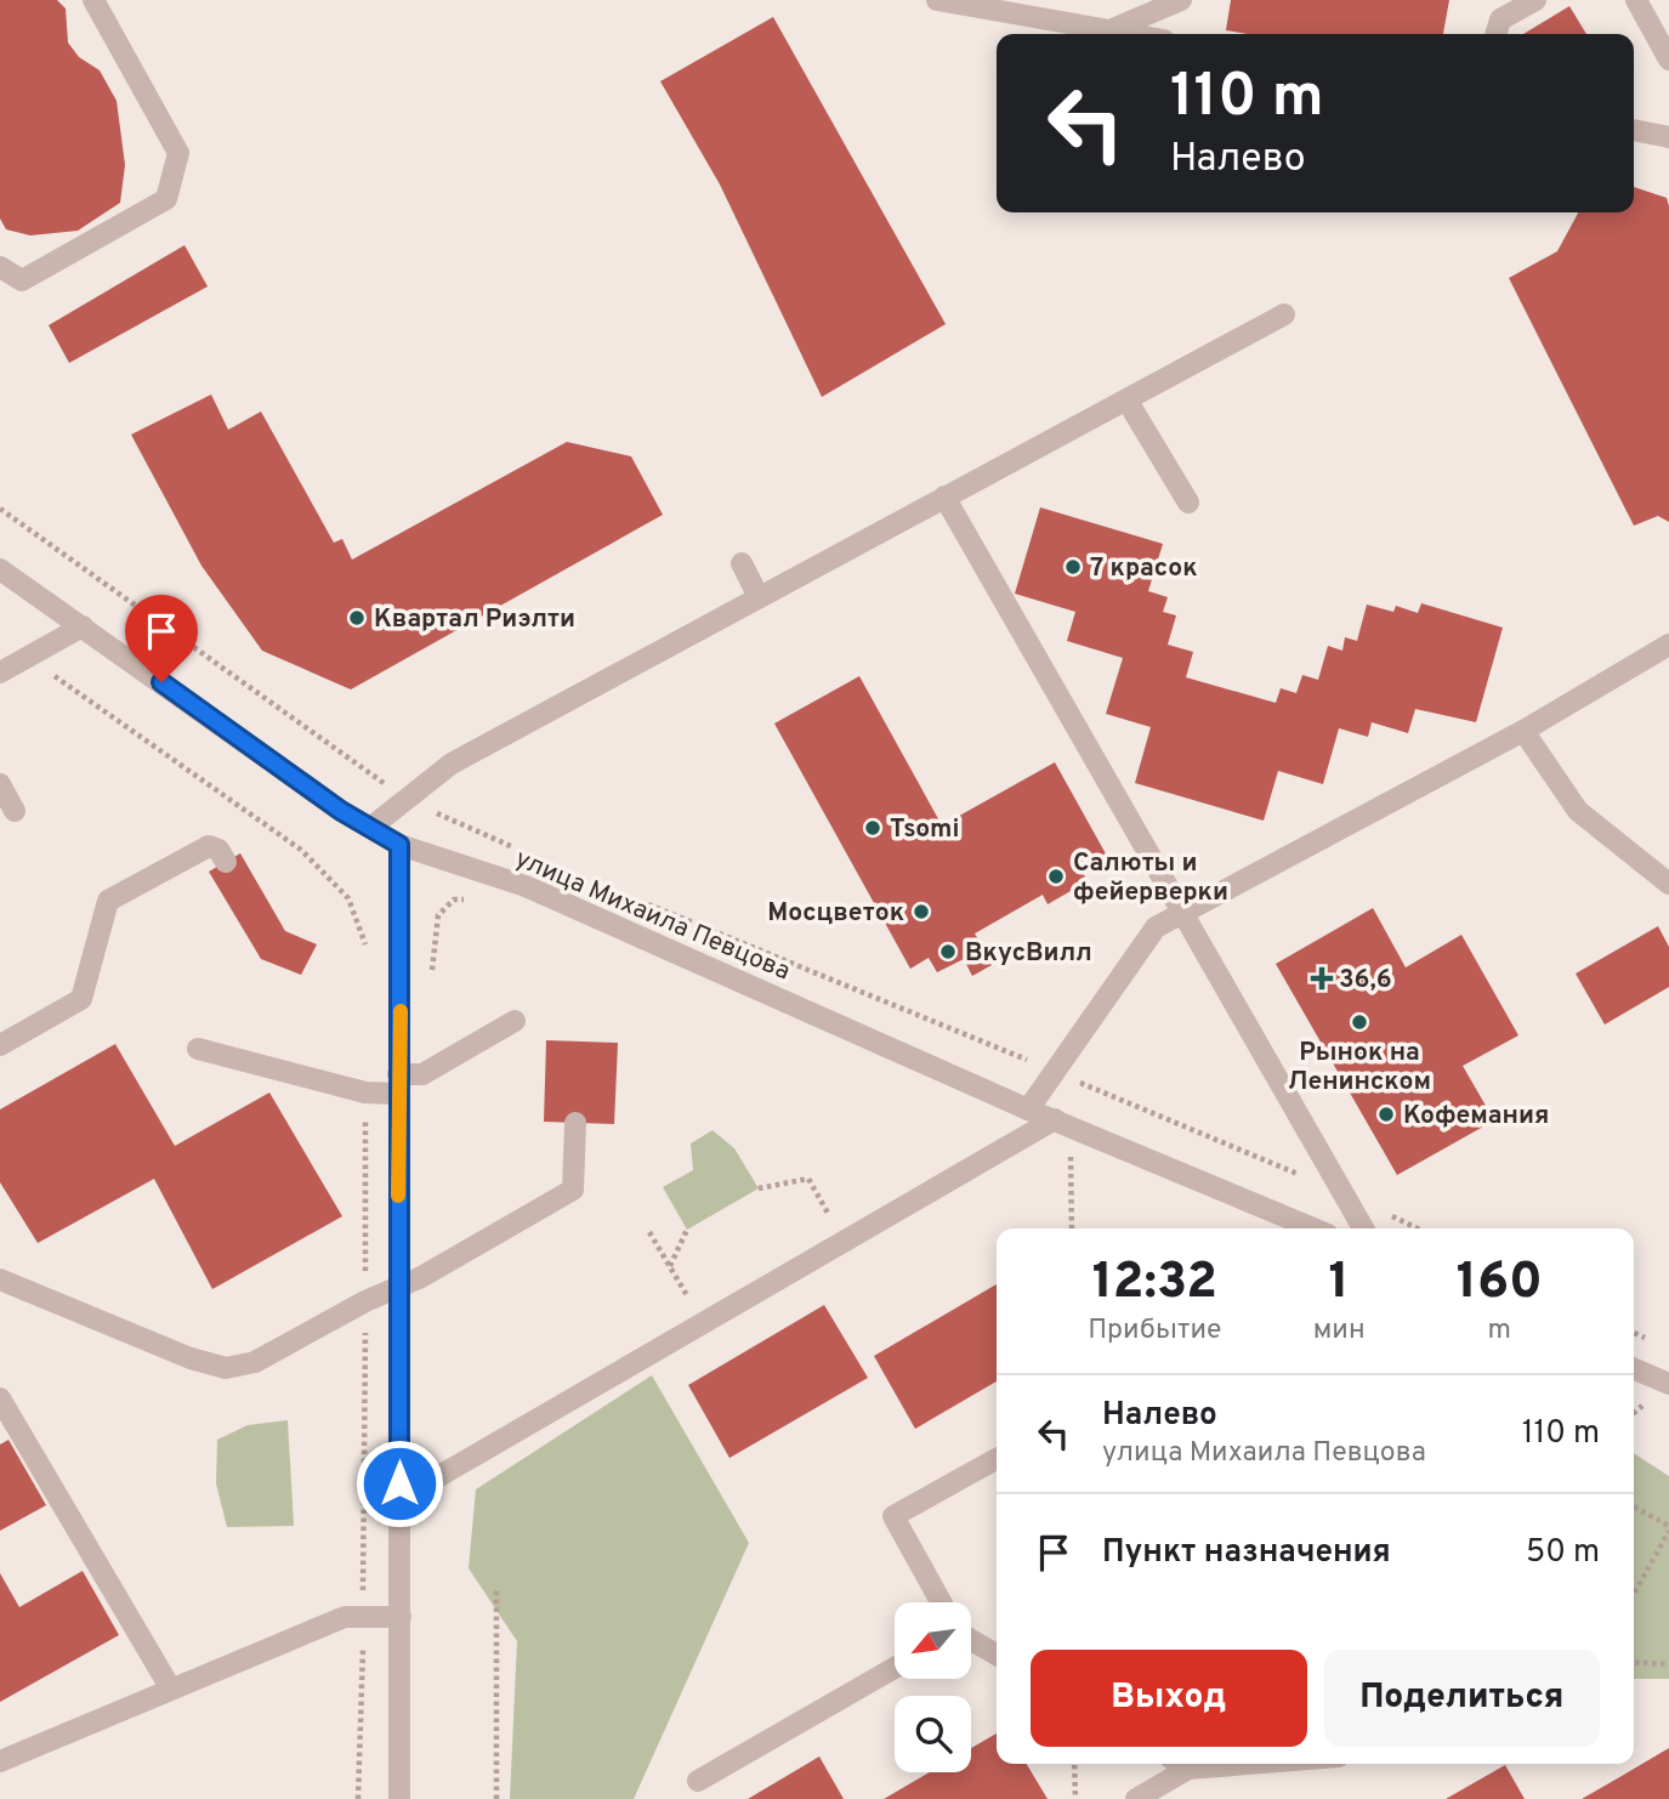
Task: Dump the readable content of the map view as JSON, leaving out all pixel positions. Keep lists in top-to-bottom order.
{
  "streets": {
    "street": ["улица Михаила Певцова"]
  },
  "places": {
    "other": [
      "7 красок",
      "Квартал Риэлти",
      "Tsomi",
      "Салюты и фейерверки",
      "Мосцветок",
      "ВкусВилл",
      "Рынок на Ленинском",
      "Кофемания"
    ],
    "health": ["36,6"]
  },
  "north": "bottom left",
  "page": {
    "turn": ["110 m", "Налево"],
    "eta": [
      "12:32",
      "Прибытие",
      "1",
      "мин",
      "160",
      "m"
    ],
    "list": [
      {
        "name": "Налево",
        "note": "улица Михаила Певцова",
        "value": "110 m"
      },
      {
        "name": "Пункт назначения",
        "value": "50 m"
      }
    ],
    "buttons": ["Выход", "Поделиться"]
  }
}
